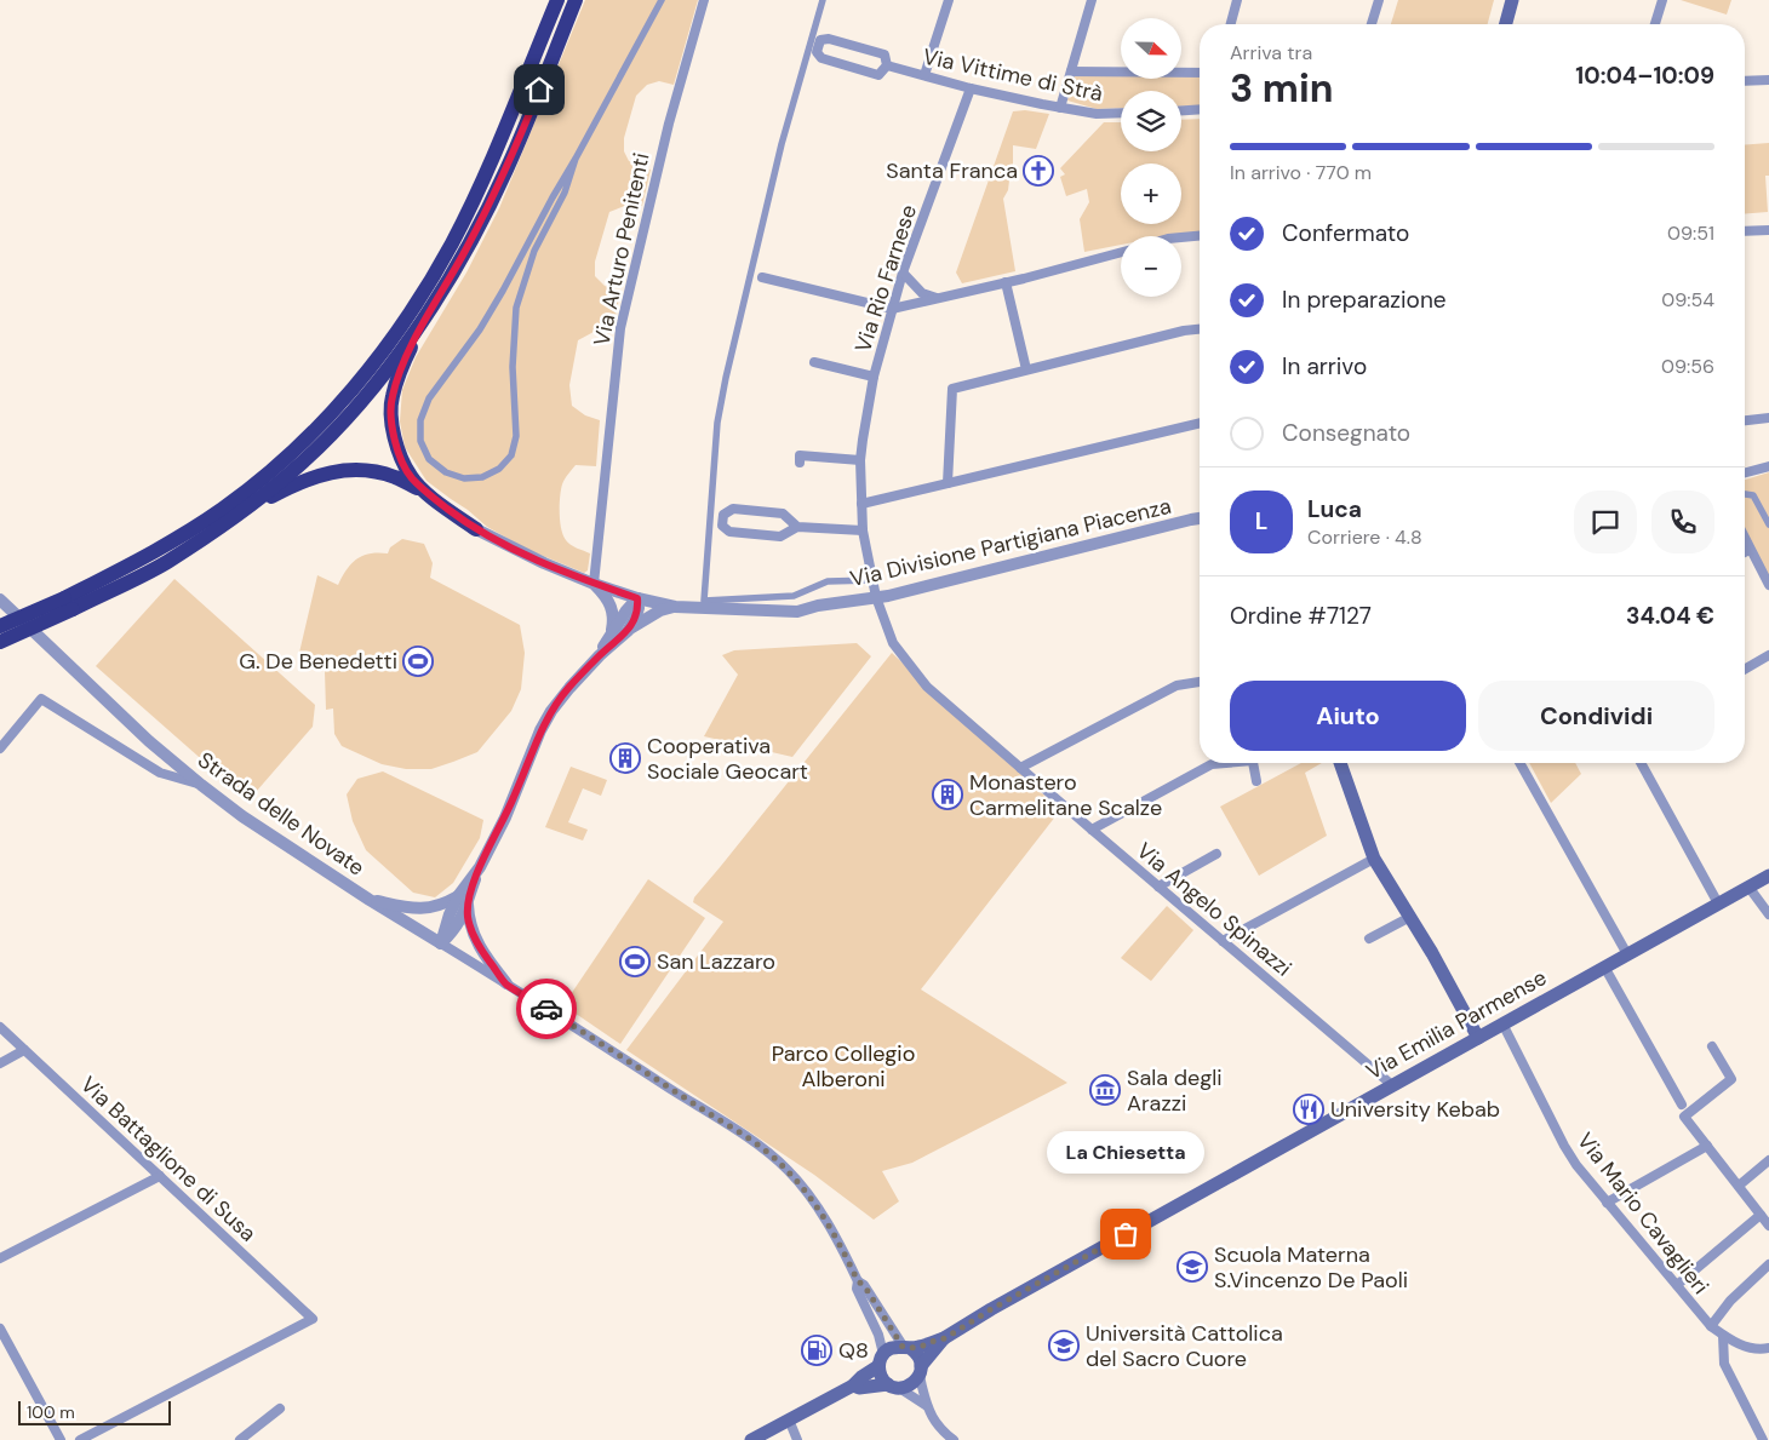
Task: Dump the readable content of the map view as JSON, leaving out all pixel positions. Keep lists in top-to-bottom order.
{
  "streets": {
    "main road": ["Via Emilia Parmense"],
    "street": [
      "Via Vittime di Strà",
      "Via Arturo Penitenti",
      "Via Rio Farnese",
      "Via Divisione Partigiana Piacenza",
      "Strada delle Novate",
      "Via Angelo Spinazzi",
      "Via Battaglione di Susa",
      "Via Mario Cavaglieri"
    ]
  },
  "crossings": [
    ["Via Vittime di Strà", "Via Rio Farnese"],
    ["Via Arturo Penitenti", "Via Divisione Partigiana Piacenza"],
    ["Via Rio Farnese", "Via Divisione Partigiana Piacenza"],
    ["Via Rio Farnese", "Via Angelo Spinazzi"],
    ["Via Divisione Partigiana Piacenza", "Via Angelo Spinazzi"],
    ["Via Angelo Spinazzi", "Via Emilia Parmense"],
    ["Via Emilia Parmense", "Via Mario Cavaglieri"]
  ],
  "parks": ["Parco Collegio Alberoni"],
  "places": {
    "church": ["Santa Franca"],
    "sports": ["G. De Benedetti", "San Lazzaro"],
    "building": ["Cooperativa Sociale Geocart", "Monastero Carmelitane Scalze"],
    "museum": ["Sala degli Arazzi"],
    "restaurant": ["University Kebab"],
    "other": ["La Chiesetta"],
    "school or university": ["Scuola Materna S.Vincenzo De Paoli", "Università Cattolica del Sacro Cuore"],
    "fuel station": ["Q8"]
  },
  "scale_bar": "100 m",
  "north": "right",
  "page": {
    "map_buttons": ["+", "−"],
    "heading": ["3 min", "Arriva tra", "10:04–10:09"],
    "panel": [
      "Luca",
      "Corriere · 4.8",
      "Ordine #7127",
      "34.04 €"
    ],
    "bar": "In arrivo · 770 m",
    "list": [
      ["Confermato", "09:51"],
      ["In preparazione", "09:54"],
      ["In arrivo", "09:56"],
      "Consegnato"
    ],
    "round": "L",
    "buttons": ["Aiuto", "Condividi"],
    "bubble": "La Chiesetta",
    "scale": "100 m"
  }
}
